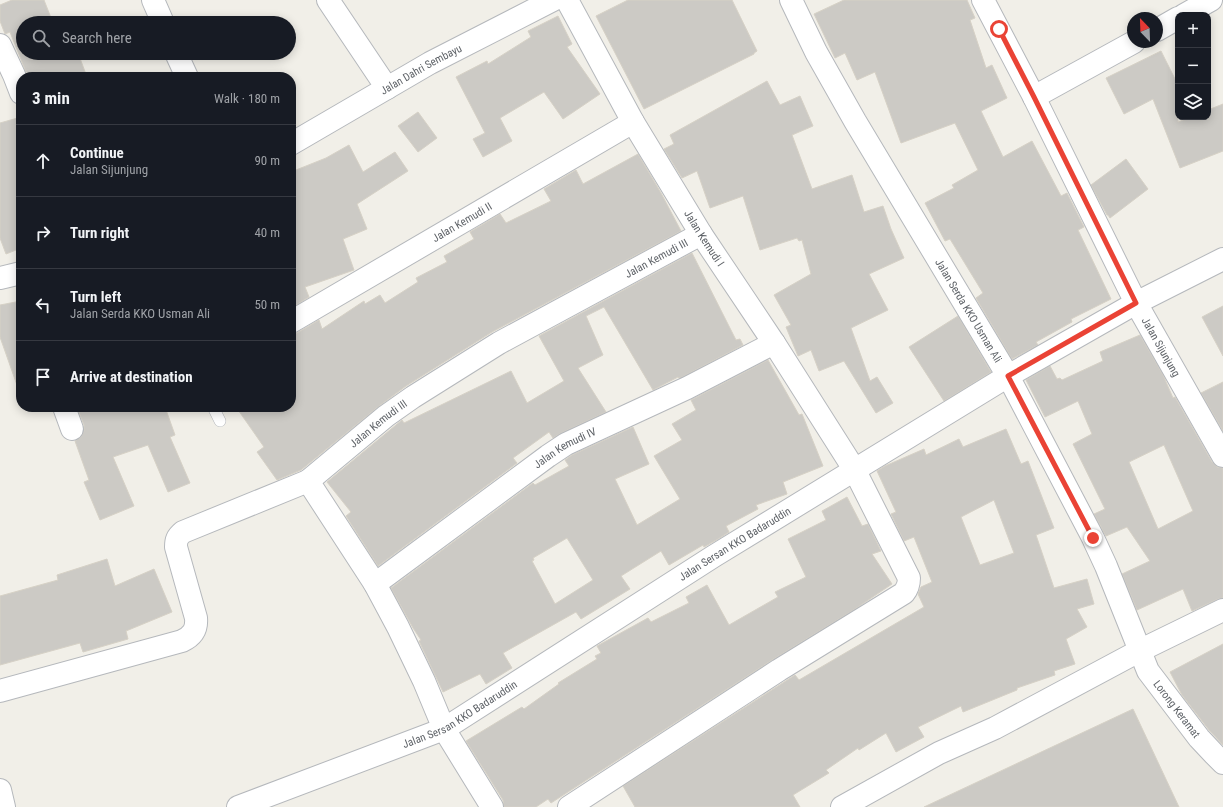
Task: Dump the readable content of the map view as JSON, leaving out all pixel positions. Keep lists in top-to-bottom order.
{
  "streets": {
    "street": [
      "Jalan Dahri Sembayu",
      "Jalan Kemudi II",
      "Jalan Kemudi I",
      "Jalan Kemudi III",
      "Jalan Serda KKO Usman Ali",
      "Jalan Sijunjung",
      "Jalan Kemudi IV",
      "Jalan Sersan KKO Badaruddin",
      "Lorong Keramat"
    ]
  },
  "crossings": [
    ["Jalan Kemudi II", "Jalan Kemudi I"],
    ["Jalan Kemudi I", "Jalan Kemudi III"],
    ["Jalan Kemudi I", "Jalan Kemudi IV"],
    ["Jalan Kemudi I", "Jalan Sersan KKO Badaruddin"],
    ["Jalan Serda KKO Usman Ali", "Jalan Sersan KKO Badaruddin"],
    ["Jalan Serda KKO Usman Ali", "Lorong Keramat"],
    ["Jalan Sijunjung", "Jalan Sersan KKO Badaruddin"]
  ],
  "north": "top left",
  "page": {
    "map_buttons": ["+", "−"],
    "search": "Search here",
    "heading": ["3 min", "Walk · 180 m"],
    "list": [
      ["Continue", "Jalan Sijunjung", "90 m"],
      ["Turn right", "40 m"],
      ["Turn left", "Jalan Serda KKO Usman Ali", "50 m"],
      "Arrive at destination"
    ]
  }
}
